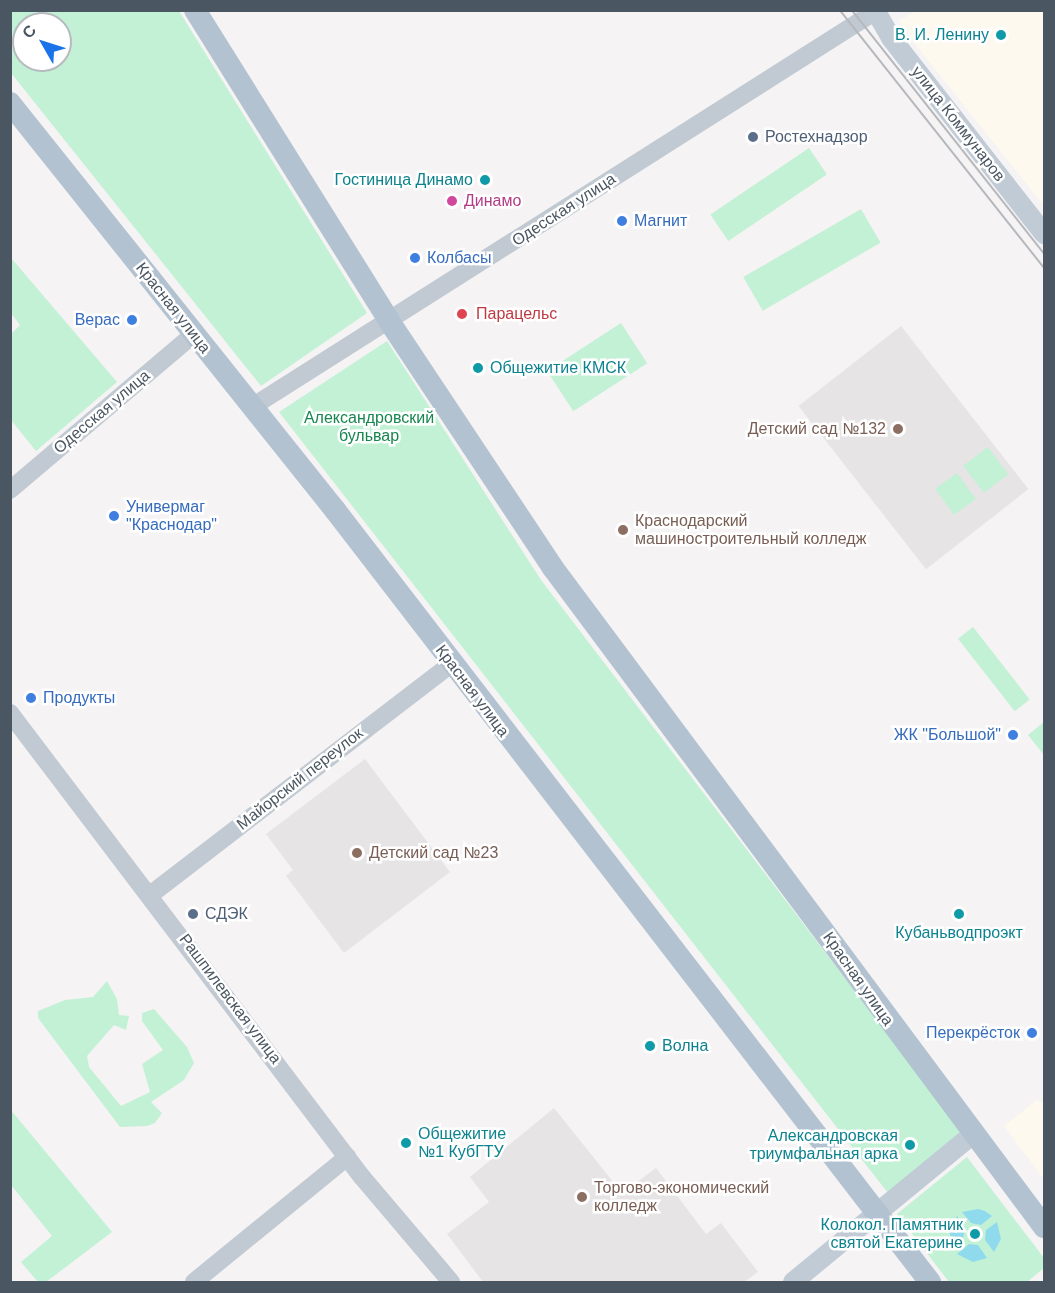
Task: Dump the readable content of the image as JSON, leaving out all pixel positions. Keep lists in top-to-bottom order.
{
  "streets": {
    "main road": ["улица Коммунаров", "Красная улица"],
    "street": ["Одесская улица", "Майорский переулок", "Рашпилевская улица"]
  },
  "crossings": [
    ["улица Коммунаров", "Одесская улица"],
    ["Одесская улица", "Красная улица"],
    ["Красная улица", "Майорский переулок"],
    ["Майорский переулок", "Рашпилевская улица"]
  ],
  "parks": ["Александровский бульвар"],
  "places": [
    "В. И. Ленину",
    "Ростехнадзор",
    "Гостиница Динамо",
    "Динамо",
    "Магнит",
    "Колбасы",
    "Парацельс",
    "Верас",
    "Общежитие КМСК",
    "Детский сад №132",
    "Универмаг \"Краснодар\"",
    "Краснодарский машиностроительный колледж",
    "Продукты",
    "ЖК \"Большой\"",
    "Детский сад №23",
    "СДЭК",
    "Кубаньводпроэкт",
    "Перекрёсток",
    "Волна",
    "Общежитие №1 КубГТУ",
    "Александровская триумфальная арка",
    "Торгово-экономический колледж",
    "Колокол. Памятник святой Екатерине"
  ],
  "north": "top left"
}
